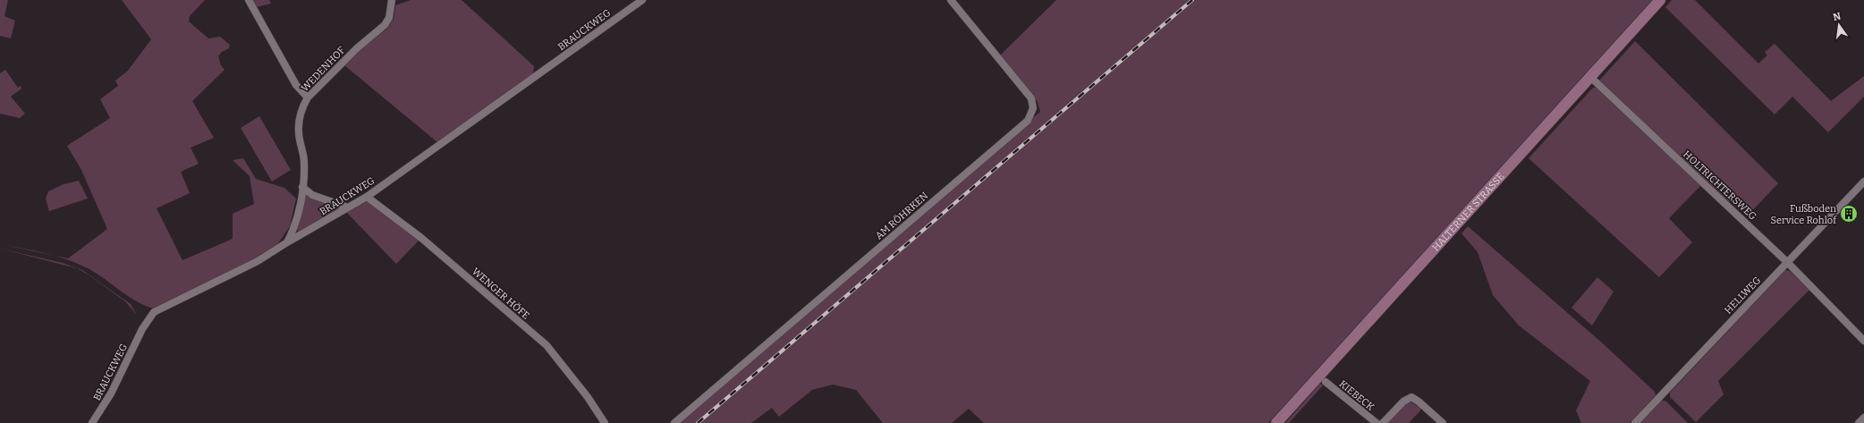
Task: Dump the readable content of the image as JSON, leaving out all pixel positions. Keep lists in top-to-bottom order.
{
  "streets": {
    "main road": ["HALTERNER STRASSE"],
    "street": [
      "BRAUCKWEG",
      "WEDENHOF",
      "HOLTRICHTERSWEG",
      "AM RÖHRKEN",
      "WENGER HÖFE",
      "HELLWEG",
      "KIEBECK"
    ]
  },
  "crossings": [
    ["BRAUCKWEG", "WEDENHOF"],
    ["BRAUCKWEG", "WENGER HÖFE"],
    ["HOLTRICHTERSWEG", "HALTERNER STRASSE"],
    ["HOLTRICHTERSWEG", "HELLWEG"]
  ],
  "places": {
    "building": ["Fußboden Service Rohlof"]
  },
  "north": "top"
}
